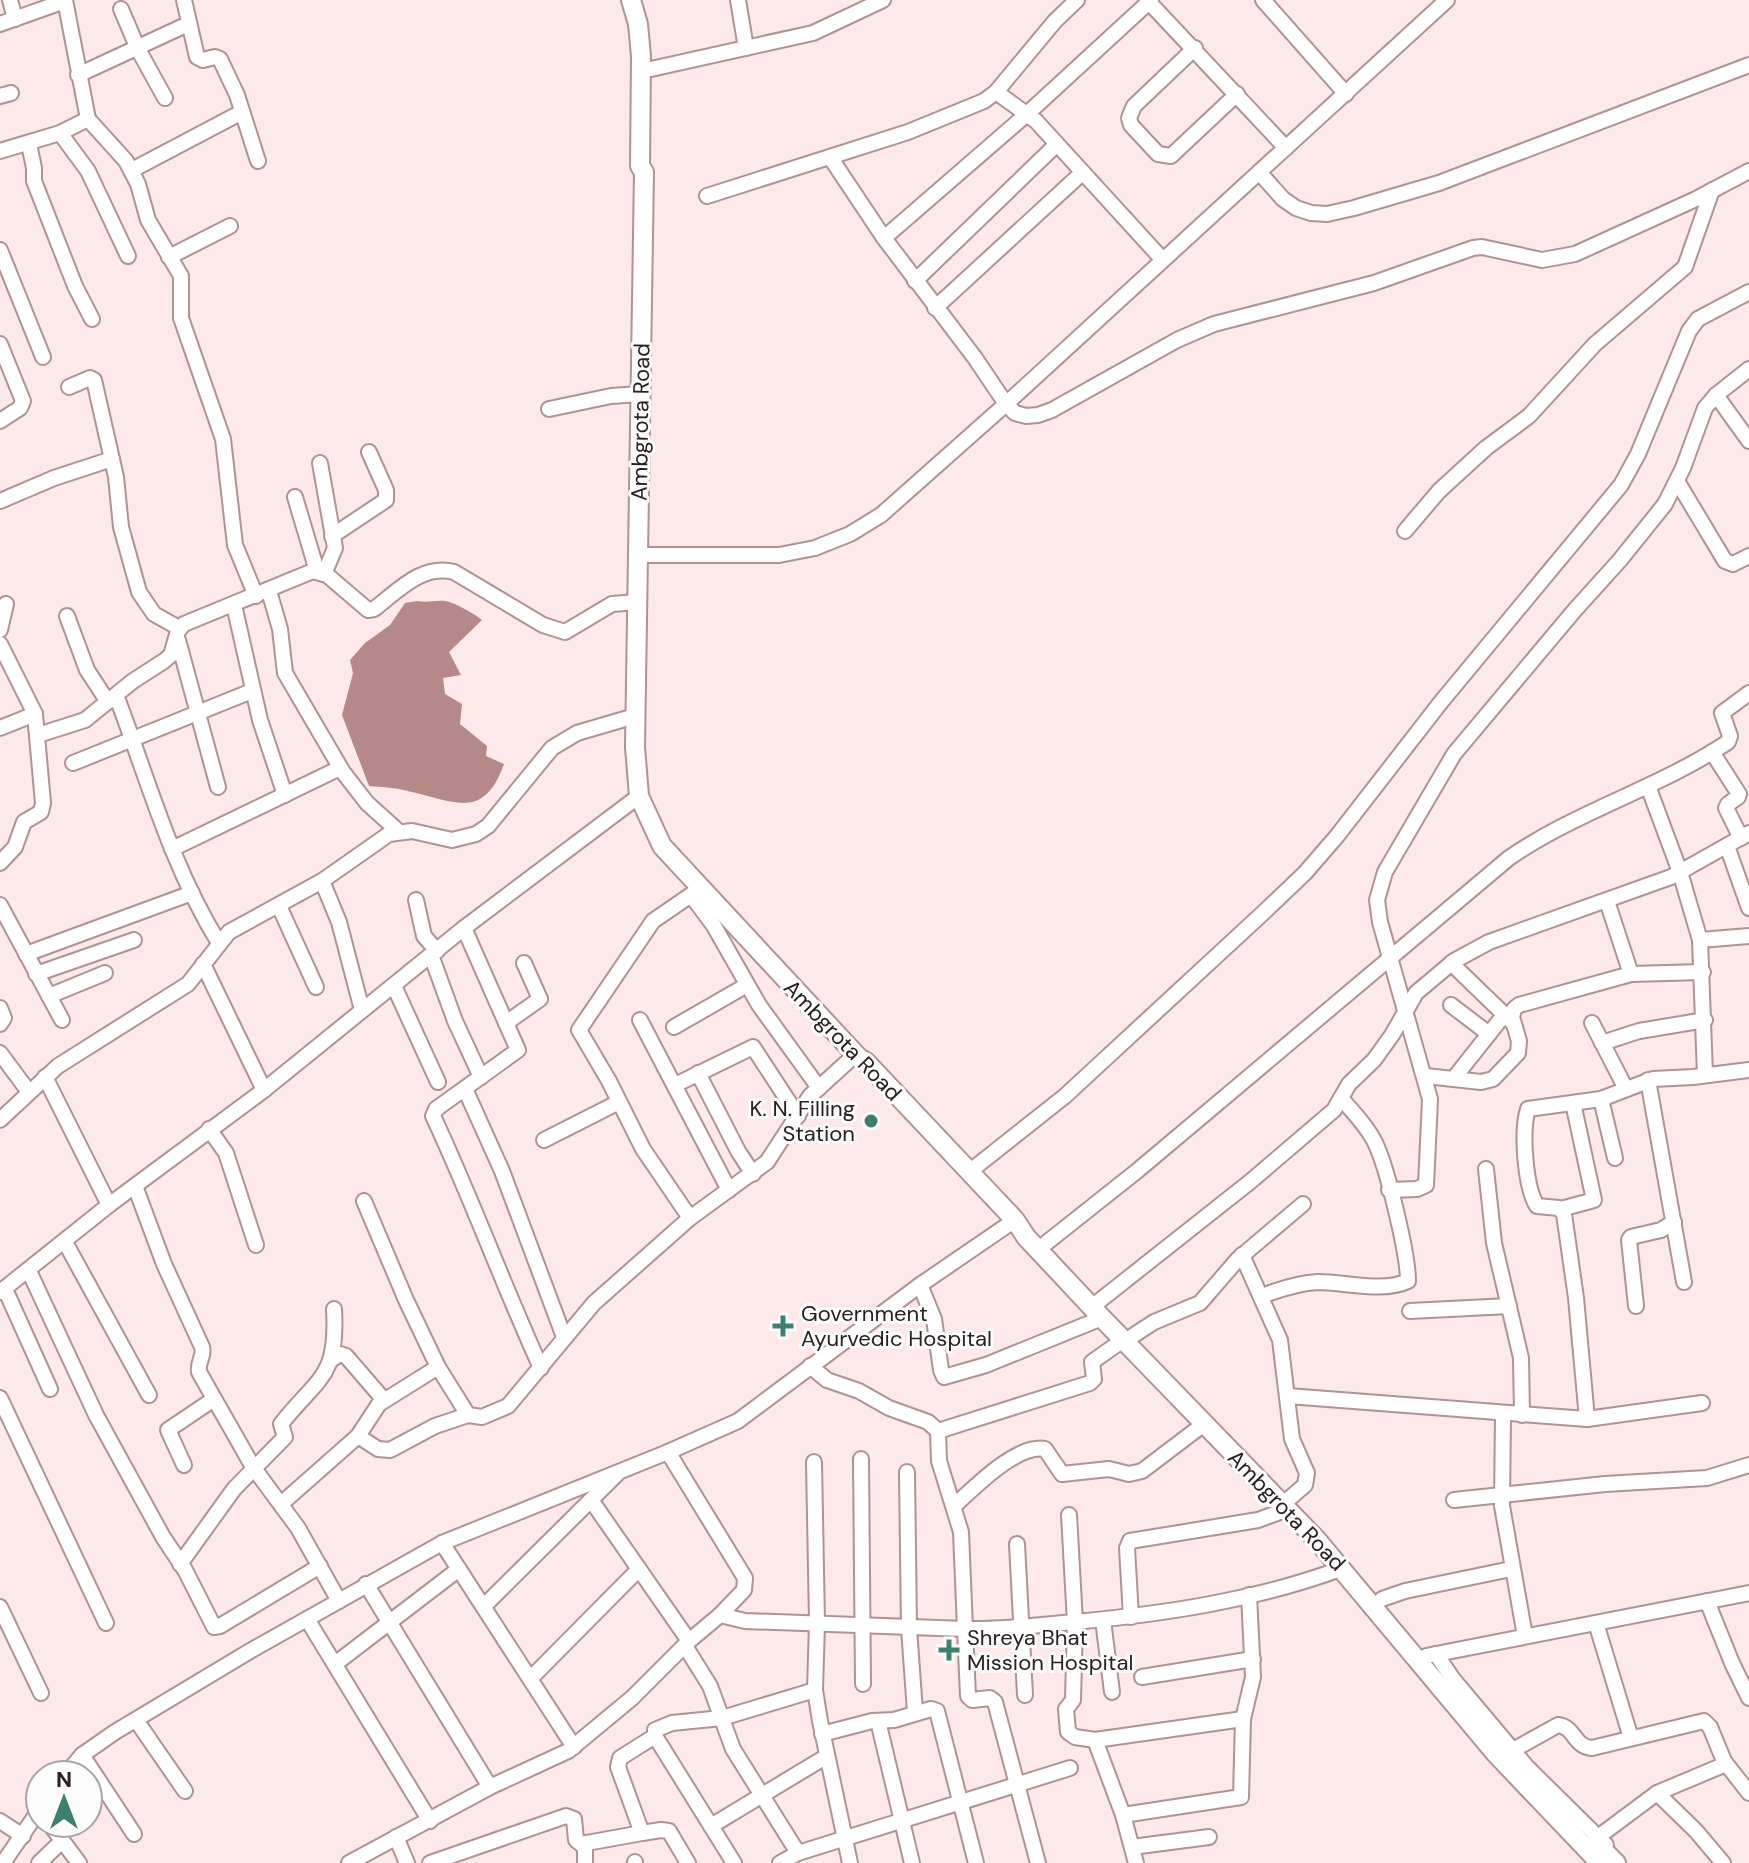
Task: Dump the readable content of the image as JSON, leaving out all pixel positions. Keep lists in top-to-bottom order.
{
  "streets": {
    "main road": ["Ambgrota Road"]
  },
  "places": {
    "other": ["K. N. Filling Station"],
    "health": ["Government Ayurvedic Hospital", "Shreya Bhat Mission Hospital"]
  },
  "north": "top"
}
